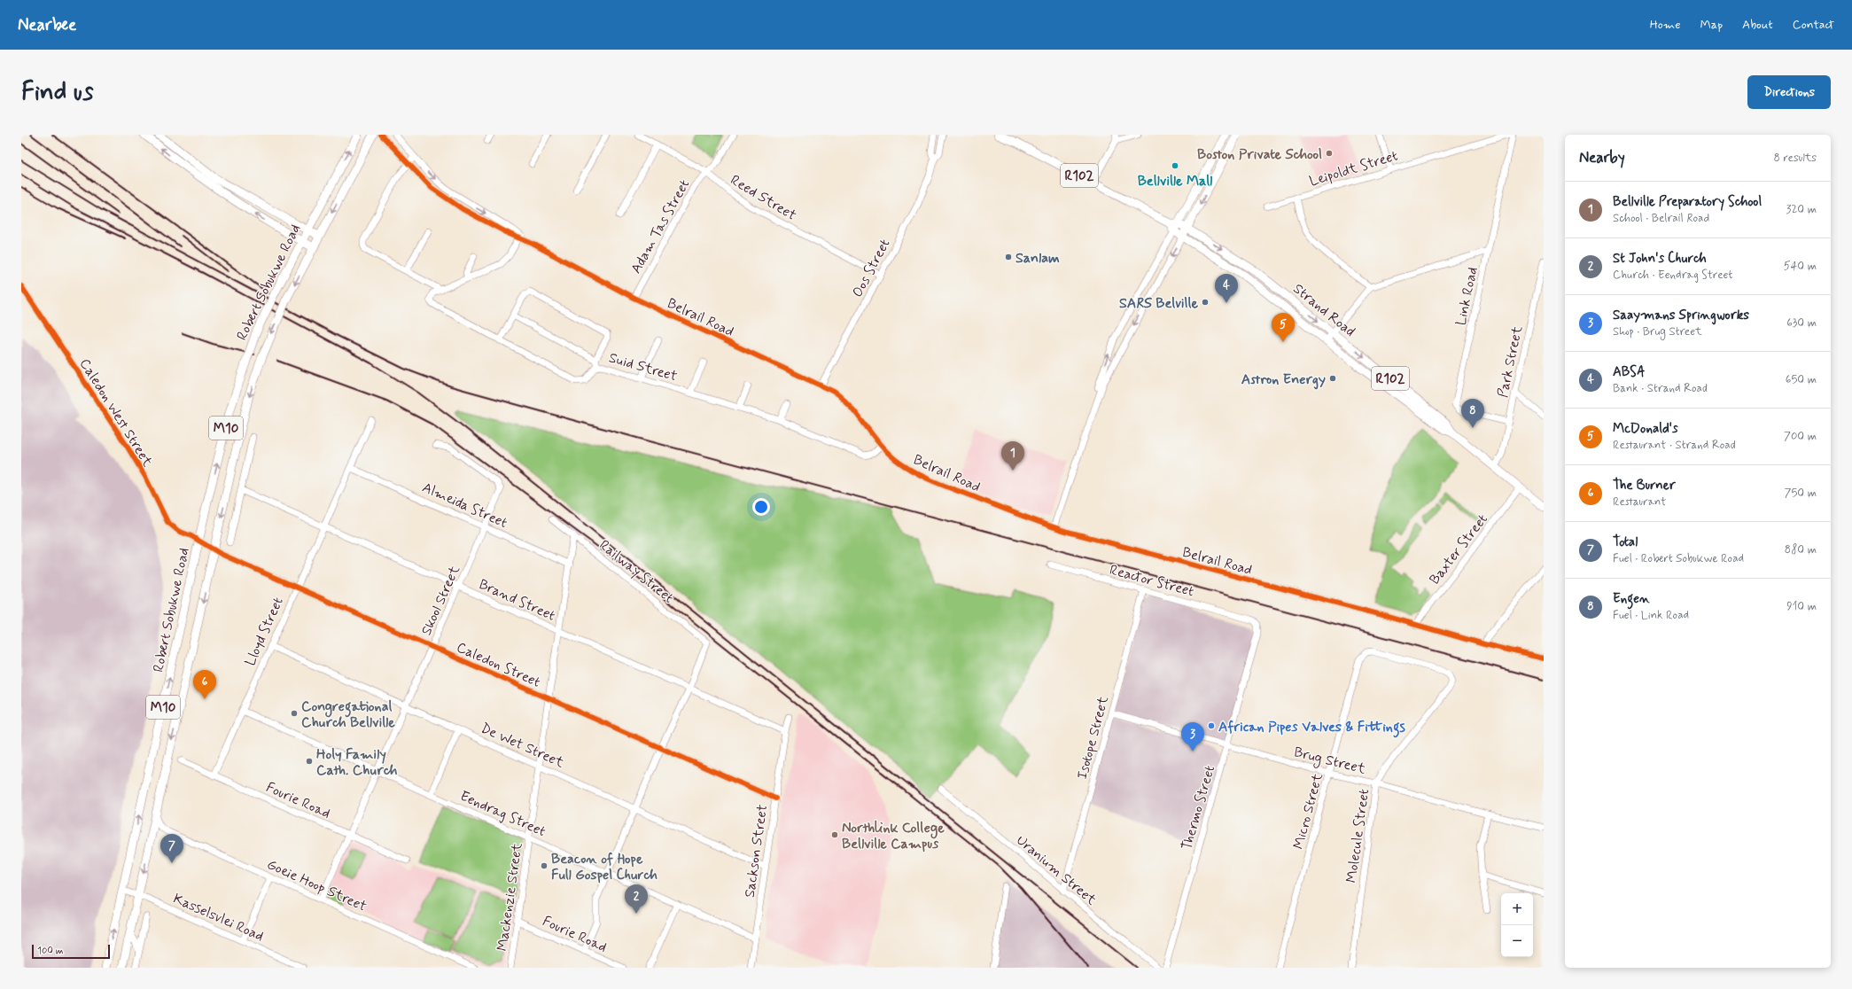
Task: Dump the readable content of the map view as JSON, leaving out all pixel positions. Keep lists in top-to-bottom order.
{
  "streets": {
    "main road": [
      "R102",
      "Robert Sobukwe Road",
      "Strand Road",
      "M10"
    ],
    "street": [
      "Leipoldt Street",
      "Reed Street",
      "Adam Tas Street",
      "Oos Street",
      "Link Road",
      "Belrail Road",
      "Park Street",
      "Suid Street",
      "Caledon West Street",
      "Almeida Street",
      "Baxter Street",
      "Railway Street",
      "Reactor Street",
      "Brand Street",
      "Skool Street",
      "Lloyd Street",
      "Caledon Street",
      "Isotope Street",
      "De Wet Street",
      "Brug Street",
      "Fourie Road",
      "Thermo Street",
      "Micro Street",
      "Eendrag Street",
      "Molecule Street",
      "Sackson Street",
      "Uranium Street",
      "Goeie Hoop Street",
      "Mackenzie Street",
      "Kasselsvlei Road"
    ]
  },
  "crossings": [
    ["Reed Street", "Adam Tas Street"],
    ["Reed Street", "Oos Street"],
    ["Adam Tas Street", "Belrail Road"],
    ["Oos Street", "Belrail Road"],
    ["Robert Sobukwe Road", "Caledon West Street"],
    ["Robert Sobukwe Road", "Caledon Street"],
    ["Robert Sobukwe Road", "Goeie Hoop Street"],
    ["Robert Sobukwe Road", "Kasselsvlei Road"],
    ["Link Road", "Park Street"],
    ["Strand Road", "Park Street"],
    ["Strand Road", "Baxter Street"],
    ["Belrail Road", "Suid Street"],
    ["Belrail Road", "Baxter Street"],
    ["Caledon West Street", "Caledon Street"],
    ["Almeida Street", "Skool Street"],
    ["Almeida Street", "Lloyd Street"],
    ["Almeida Street", "Mackenzie Street"],
    ["Railway Street", "Brand Street"],
    ["Railway Street", "Mackenzie Street"],
    ["Reactor Street", "Isotope Street"],
    ["Reactor Street", "Thermo Street"],
    ["Brand Street", "Skool Street"],
    ["Brand Street", "Lloyd Street"],
    ["Brand Street", "Sackson Street"],
    ["Brand Street", "Mackenzie Street"],
    ["Skool Street", "Caledon Street"],
    ["Skool Street", "De Wet Street"],
    ["Skool Street", "Fourie Road"],
    ["Skool Street", "Eendrag Street"],
    ["Skool Street", "Goeie Hoop Street"],
    ["Lloyd Street", "Caledon Street"],
    ["Lloyd Street", "De Wet Street"],
    ["Lloyd Street", "Fourie Road"],
    ["Lloyd Street", "Eendrag Street"],
    ["Caledon Street", "Sackson Street"],
    ["Caledon Street", "Mackenzie Street"],
    ["Isotope Street", "Brug Street"],
    ["Isotope Street", "Uranium Street"],
    ["De Wet Street", "Sackson Street"],
    ["De Wet Street", "Mackenzie Street"],
    ["Brug Street", "Thermo Street"],
    ["Brug Street", "Micro Street"],
    ["Brug Street", "Molecule Street"],
    ["Fourie Road", "Mackenzie Street"],
    ["Micro Street", "Molecule Street"],
    ["Eendrag Street", "Sackson Street"],
    ["Eendrag Street", "Mackenzie Street"]
  ],
  "places": [
    "Boston Private School",
    "Bellville Mall",
    "Sanlam",
    "SARS Belville",
    "Astron Energy",
    "Congregational Church Bellville",
    "African Pipes Valves & Fittings",
    "Holy Family Cath. Church",
    "Northlink College Bellville Campus",
    "Beacon of Hope Full Gospel Church"
  ],
  "scale_bar": "100 m",
  "page": {
    "header": "Nearbee",
    "nav": [
      "Home",
      "Map",
      "About",
      "Contact"
    ],
    "buttons": "Directions",
    "title": "Find us",
    "heading": ["Nearby", "8 results"],
    "list": [
      {
        "mark": "1",
        "name": "Bellville Preparatory School",
        "note": "School · Belrail Road",
        "value": "320 m"
      },
      {
        "mark": "2",
        "name": "St John's Church",
        "note": "Church · Eendrag Street",
        "value": "540 m"
      },
      {
        "mark": "3",
        "name": "Saaymans Springworks",
        "note": "Shop · Brug Street",
        "value": "630 m"
      },
      {
        "mark": "4",
        "name": "ABSA",
        "note": "Bank · Strand Road",
        "value": "650 m"
      },
      {
        "mark": "5",
        "name": "McDonald's",
        "note": "Restaurant · Strand Road",
        "value": "700 m"
      },
      {
        "mark": "6",
        "name": "The Burner",
        "note": "Restaurant",
        "value": "750 m"
      },
      {
        "mark": "7",
        "name": "Total",
        "note": "Fuel · Robert Sobukwe Road",
        "value": "880 m"
      },
      {
        "mark": "8",
        "name": "Engen",
        "note": "Fuel · Link Road",
        "value": "910 m"
      }
    ],
    "pins": [
      "4",
      "5",
      "8",
      "1",
      "6",
      "3",
      "7",
      "2"
    ],
    "map_buttons": ["+", "−"],
    "scale": "100 m"
  }
}
